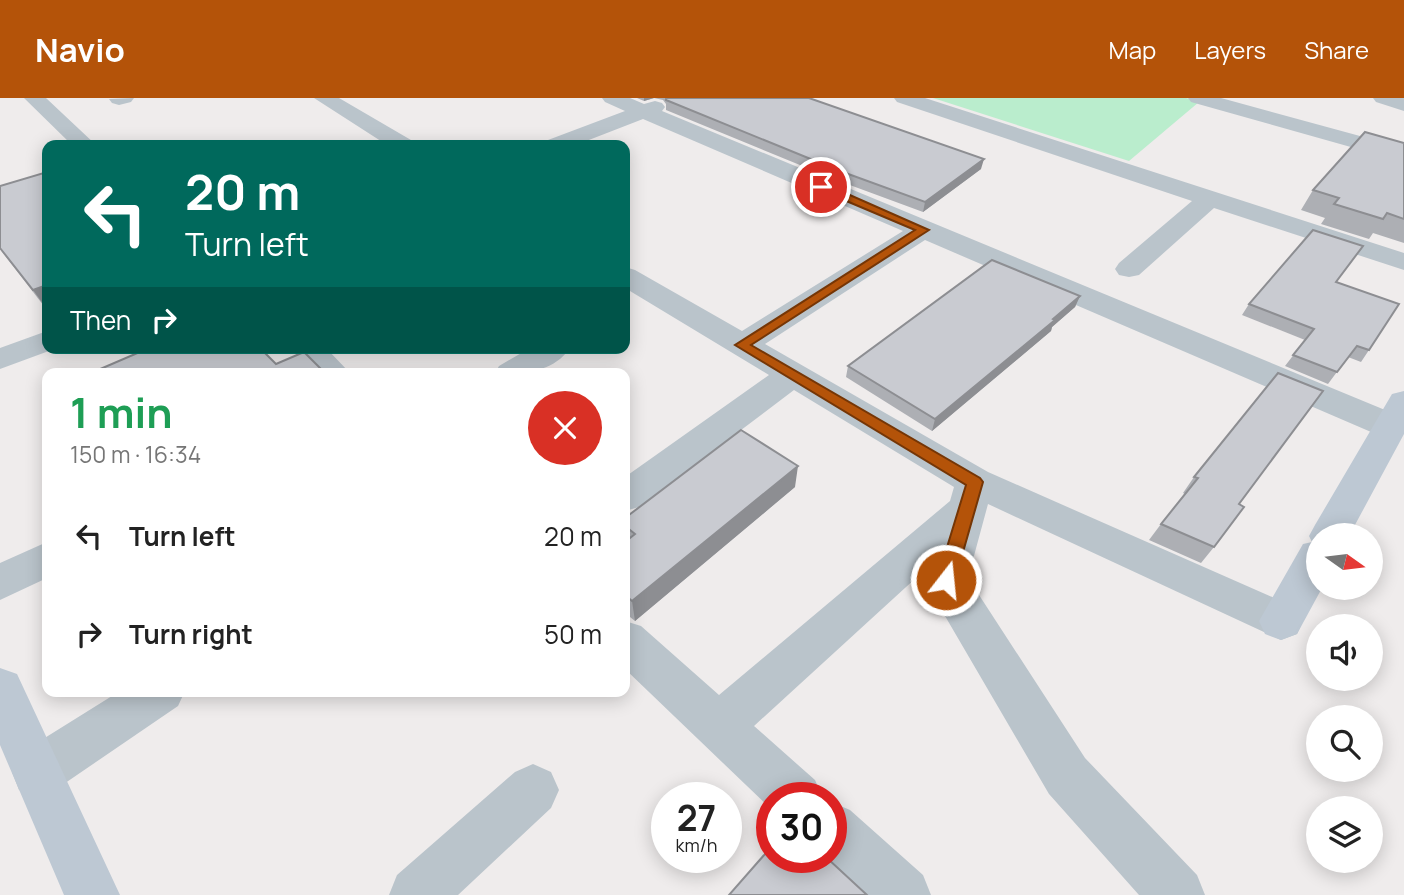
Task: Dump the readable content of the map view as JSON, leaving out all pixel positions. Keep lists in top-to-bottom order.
{
  "north": "right",
  "page": {
    "header": "Navio",
    "nav": ["Map", "Layers", "Share"],
    "turn": ["20 m", "Turn left"],
    "then": "Then",
    "heading": ["1 min", "150 m · 16:34"],
    "list": [
      {
        "name": "Turn left",
        "value": "20 m"
      },
      {
        "name": "Turn right",
        "value": "50 m"
      }
    ],
    "speed": "27 km/h",
    "limit": "30"
  }
}
